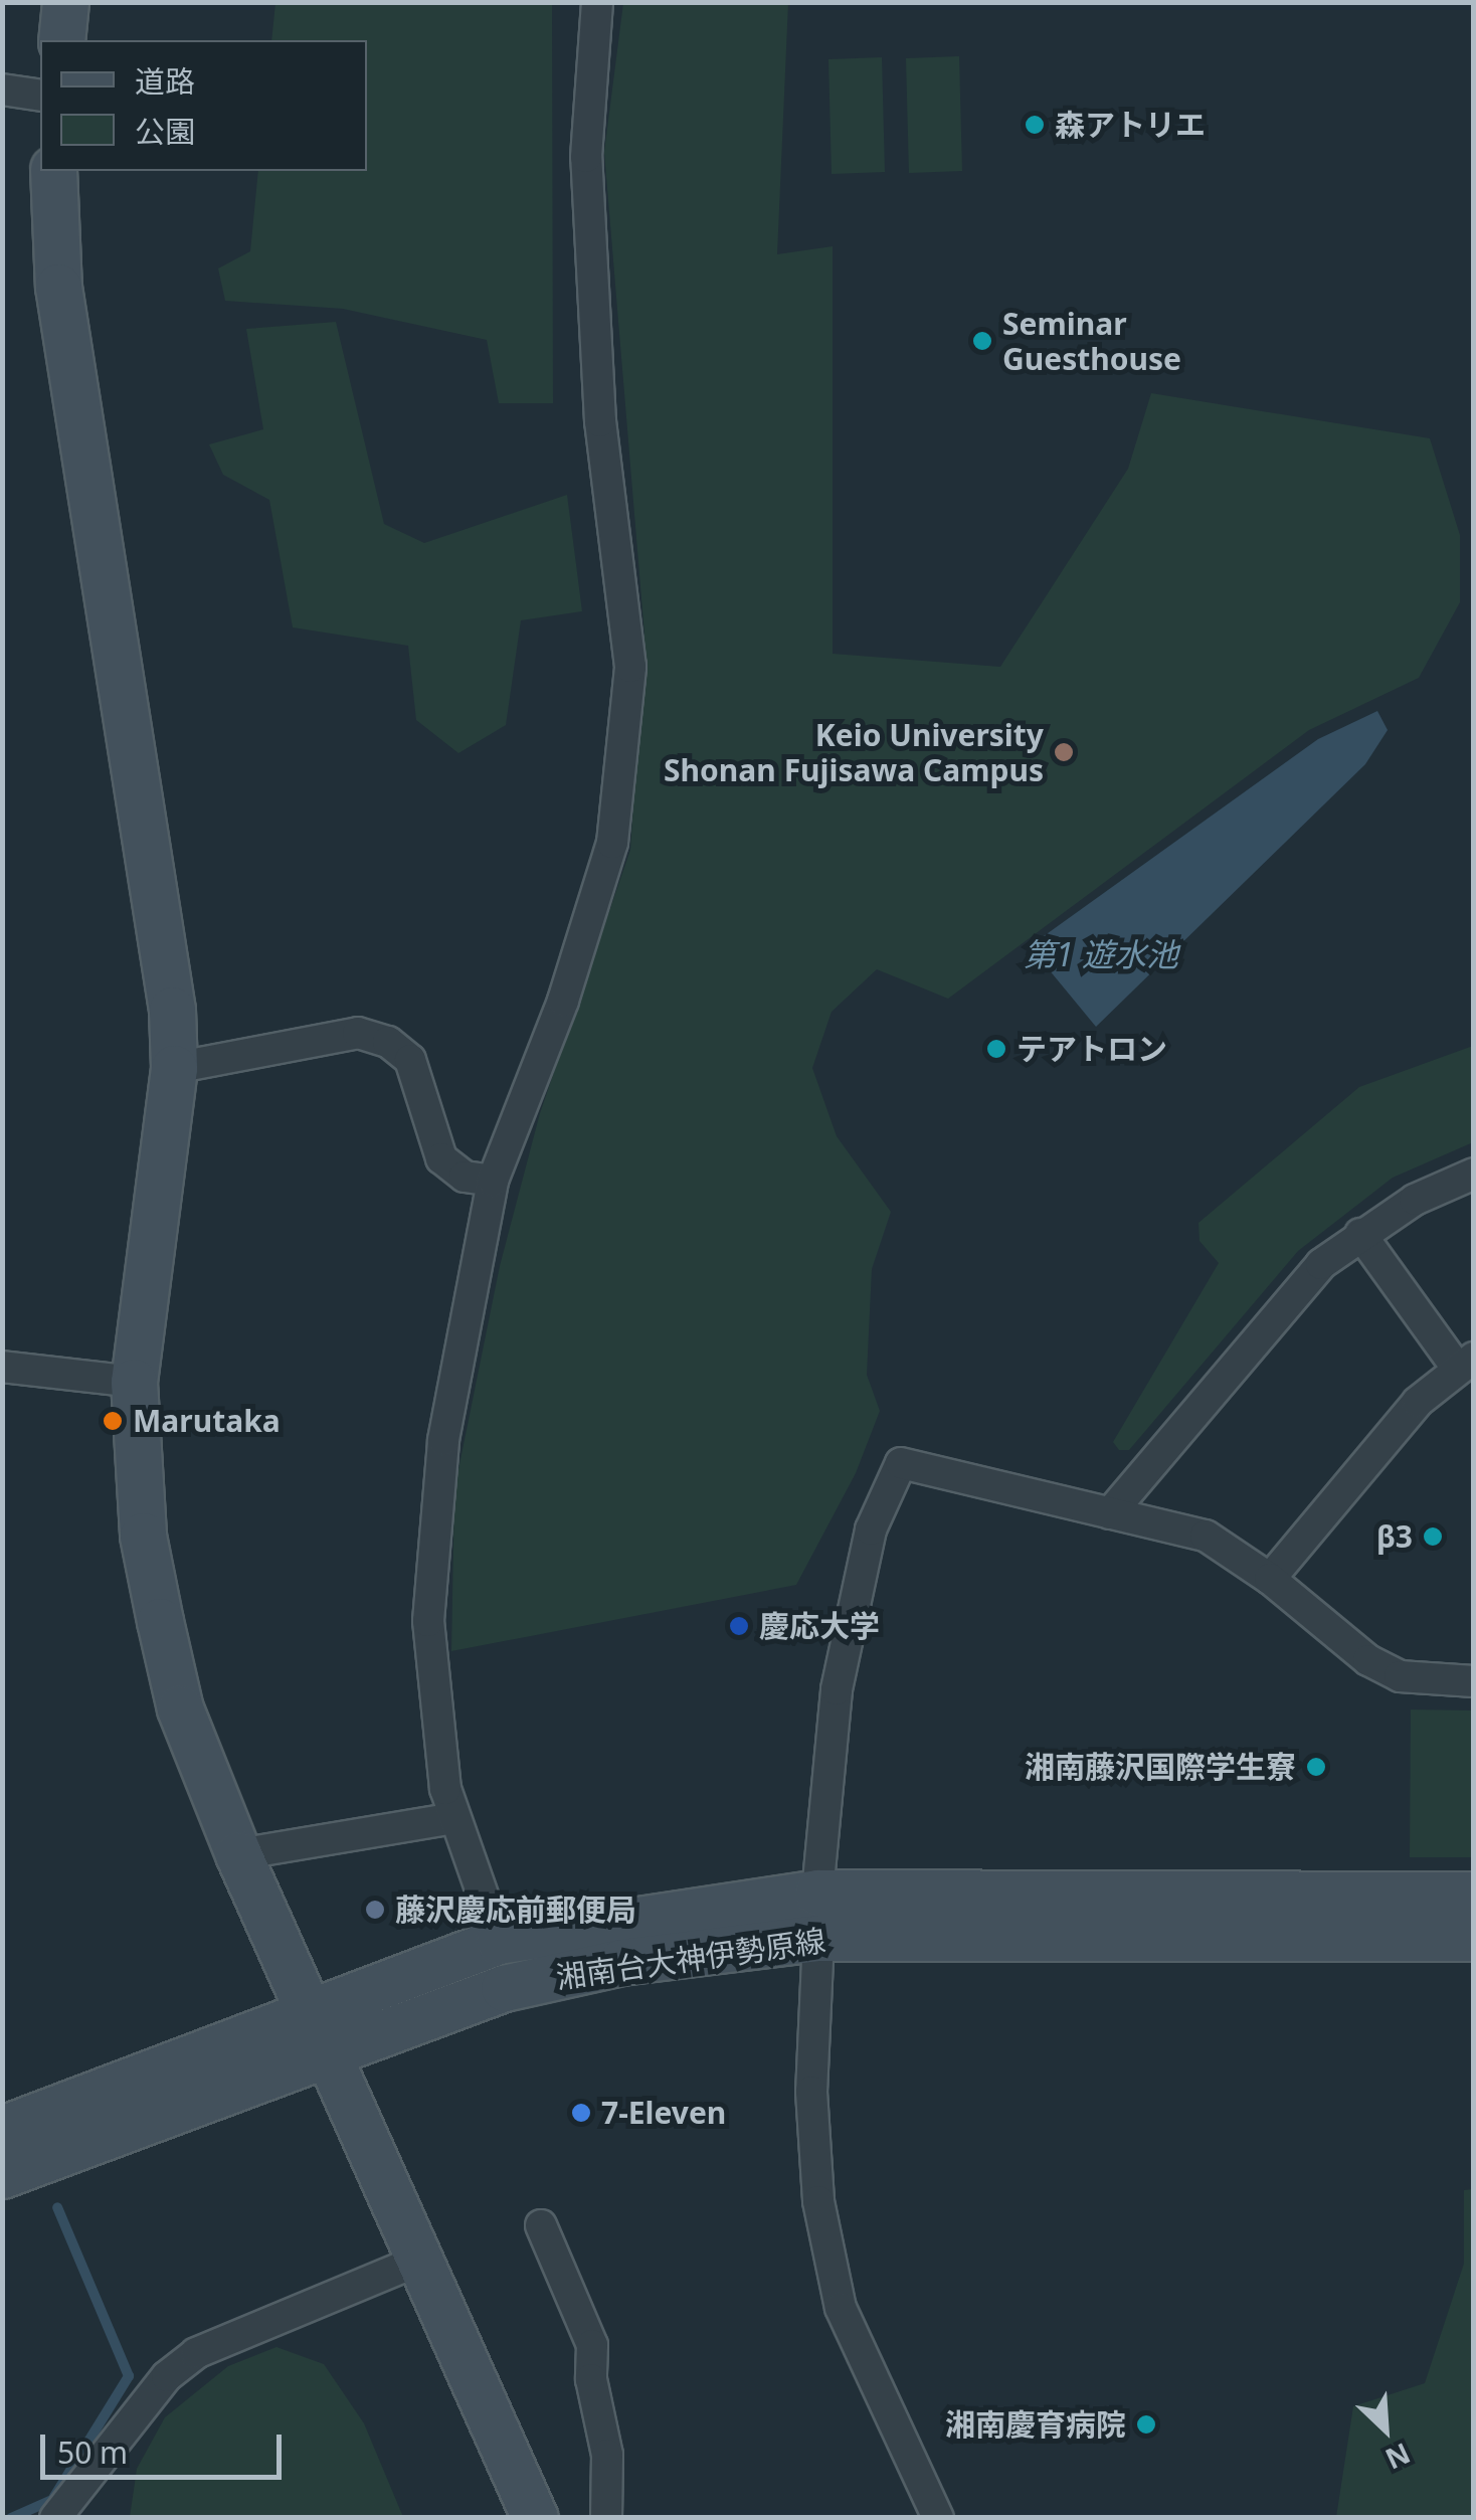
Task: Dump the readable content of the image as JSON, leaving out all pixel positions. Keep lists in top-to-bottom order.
{
  "streets": {
    "street": ["湘南台大神伊勢原線"]
  },
  "water": ["第1 遊水池"],
  "places": [
    "森アトリエ",
    "Seminar Guesthouse",
    "Keio University Shonan Fujisawa Campus",
    "テアトロン",
    "Marutaka",
    "β3",
    "慶応大学",
    "湘南藤沢国際学生寮",
    "藤沢慶応前郵便局",
    "7-Eleven",
    "湘南慶育病院"
  ],
  "legend": ["道路", "公園"],
  "scale_bar": "50 m",
  "north": "bottom right"
}
